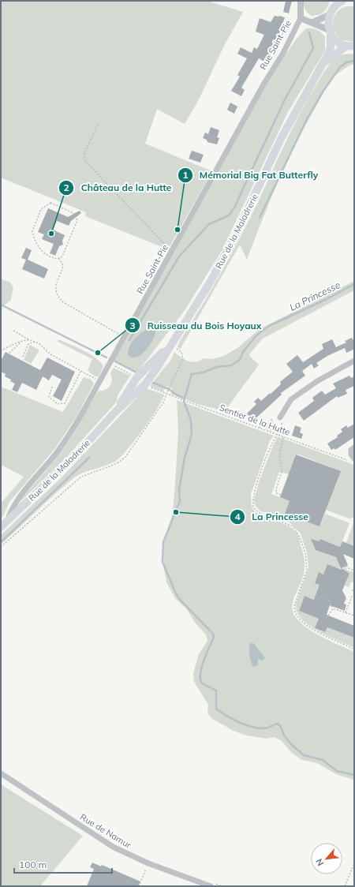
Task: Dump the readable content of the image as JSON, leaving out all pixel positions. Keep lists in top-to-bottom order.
{
  "streets": {
    "main road": ["Rue de la Maladrerie"],
    "street": ["Rue Saint-Pie", "Rue de Namur"],
    "path": ["Sentier de la Hutte"]
  },
  "crossings": [
    ["Rue Saint-Pie", "Rue de la Maladrerie"]
  ],
  "water": ["La Princesse"],
  "places": [
    "Mémorial Big Fat Butterfly",
    "Château de la Hutte",
    "Ruisseau du Bois Hoyaux",
    "La Princesse"
  ],
  "scale_bar": "100 m",
  "north": "bottom left"
}
